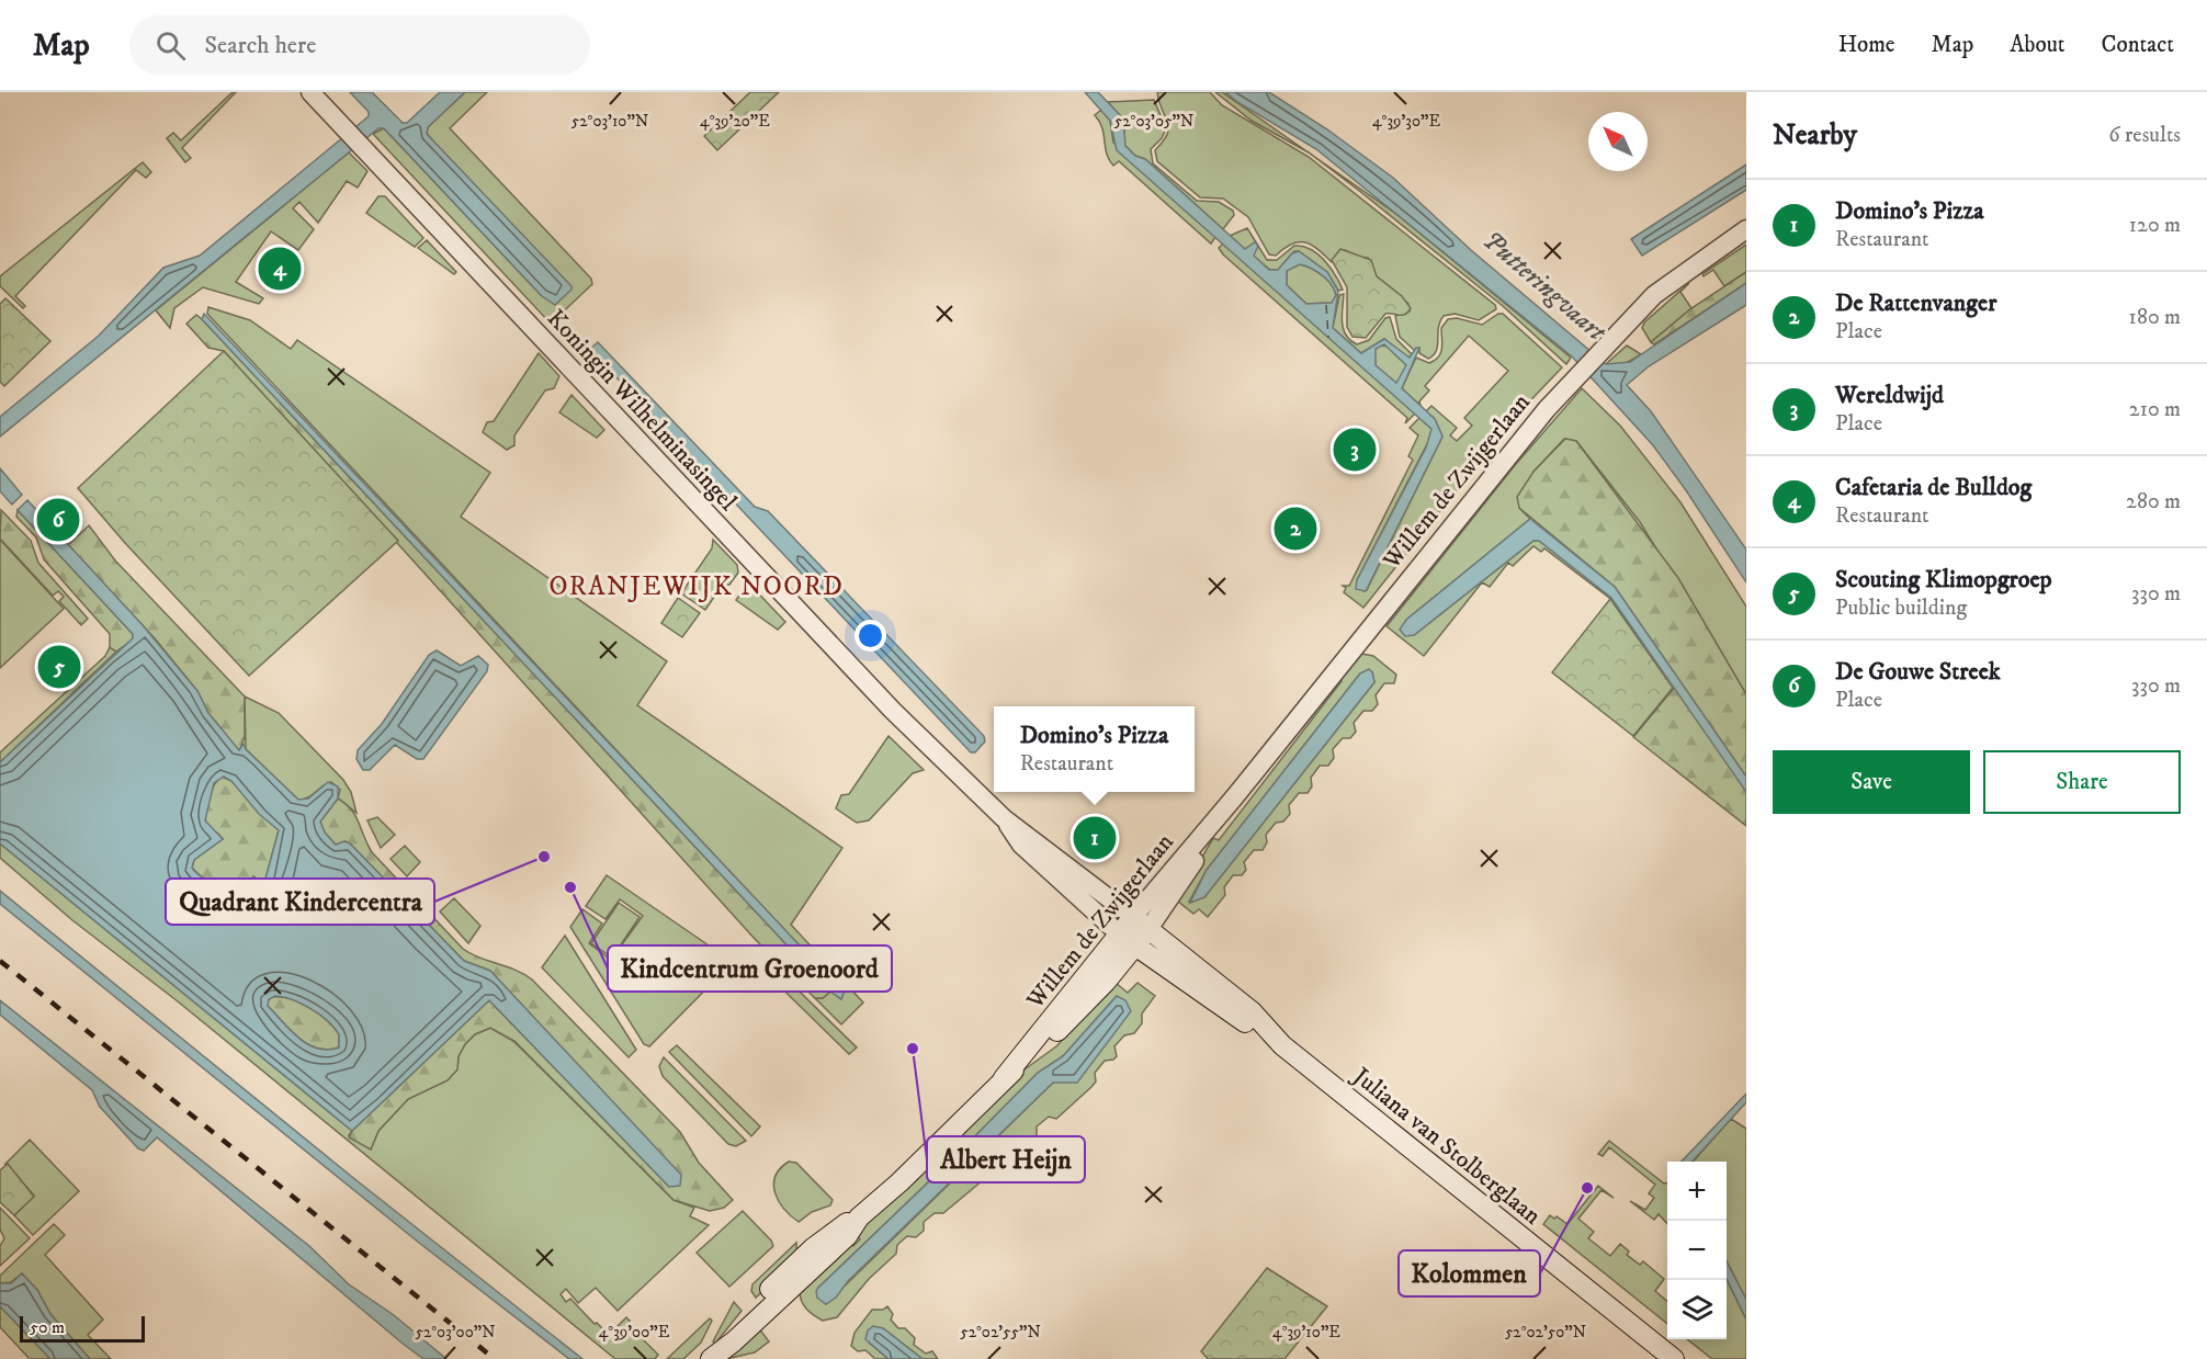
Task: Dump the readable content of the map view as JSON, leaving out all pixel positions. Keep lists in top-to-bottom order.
{
  "streets": {
    "main road": ["Willem de Zwijgerlaan", "Juliana van Stolberglaan"],
    "street": ["Koningin Wilhelminasingel"]
  },
  "crossings": [
    ["Willem de Zwijgerlaan", "Juliana van Stolberglaan"]
  ],
  "districts": ["ORANJEWIJK NOORD"],
  "water": ["Putteringvaart"],
  "places": [
    "Quadrant Kindercentra",
    "Kindcentrum Groenoord",
    "Albert Heijn",
    "Kolommen"
  ],
  "scale_bar": "50 m",
  "north": "top left",
  "page": {
    "header": "Map",
    "search": "Search here",
    "nav": [
      "Home",
      "Map",
      "About",
      "Contact"
    ],
    "heading": ["Nearby", "6 results"],
    "list": [
      {
        "mark": "1",
        "name": "Domino's Pizza",
        "note": "Restaurant",
        "value": "120 m"
      },
      {
        "mark": "2",
        "name": "De Rattenvanger",
        "note": "Place",
        "value": "180 m"
      },
      {
        "mark": "3",
        "name": "Wereldwijd",
        "note": "Place",
        "value": "210 m"
      },
      {
        "mark": "4",
        "name": "Cafetaria de Bulldog",
        "note": "Restaurant",
        "value": "280 m"
      },
      {
        "mark": "5",
        "name": "Scouting Klimopgroep",
        "note": "Public building",
        "value": "330 m"
      },
      {
        "mark": "6",
        "name": "De Gouwe Streek",
        "note": "Place",
        "value": "330 m"
      }
    ],
    "pins": [
      "4",
      "3",
      "6",
      "2",
      "5",
      "1"
    ],
    "popup": ["Domino's Pizza", "Restaurant"],
    "buttons": ["Save", "Share"],
    "map_buttons": ["+", "−"],
    "scale": "50 m"
  },
  "coordinates": [
    "4°39'20\"E",
    "52°03'05\"N",
    "4°39'30\"E",
    "52°03'10\"N",
    "52°03'00\"N",
    "52°02'55\"N",
    "52°02'50\"N",
    "4°39'00\"E",
    "4°39'10\"E"
  ]
}
